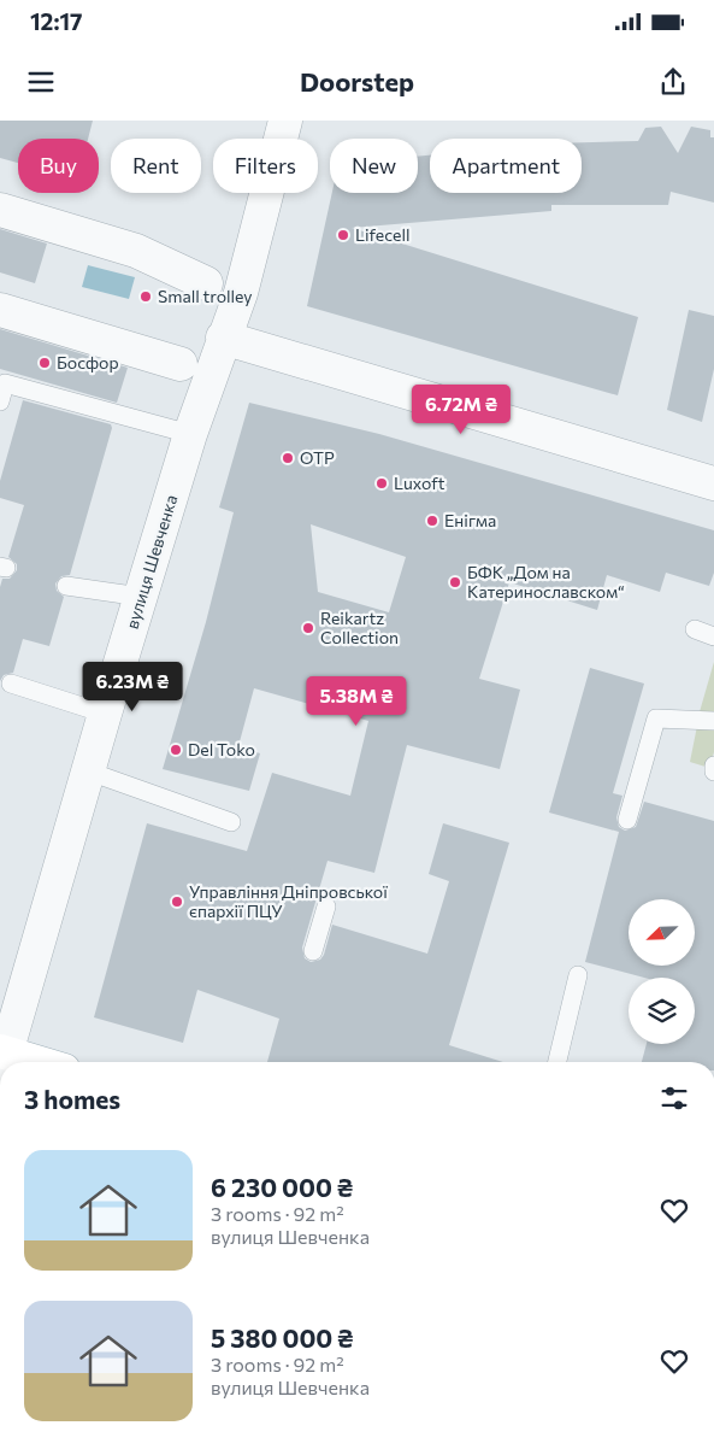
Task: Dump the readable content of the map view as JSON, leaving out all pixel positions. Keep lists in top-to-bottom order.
{
  "streets": {
    "street": ["вулиця Шевченка"]
  },
  "places": [
    "Lifecell",
    "Small trolley",
    "Босфор",
    "OTP",
    "Luxoft",
    "Енігма",
    "БФК „Дом на Катеринославском“",
    "Reikartz Collection",
    "Del Toko",
    "Управління Дніпровської єпархії ПЦУ"
  ],
  "north": "bottom left",
  "page": {
    "status": "12:17",
    "header": "Doorstep",
    "chip": [
      "Buy",
      "Rent",
      "Filters",
      "New",
      "Apartment"
    ],
    "price": ["6.72M ₴", "6.23M ₴", "5.38M ₴"],
    "heading": "3 homes",
    "list": [
      {
        "name": "6 230 000 ₴",
        "note": "3 rooms · 92 m² · вулиця Шевченка"
      },
      {
        "name": "5 380 000 ₴",
        "note": "3 rooms · 92 m² · вулиця Шевченка"
      }
    ]
  }
}
